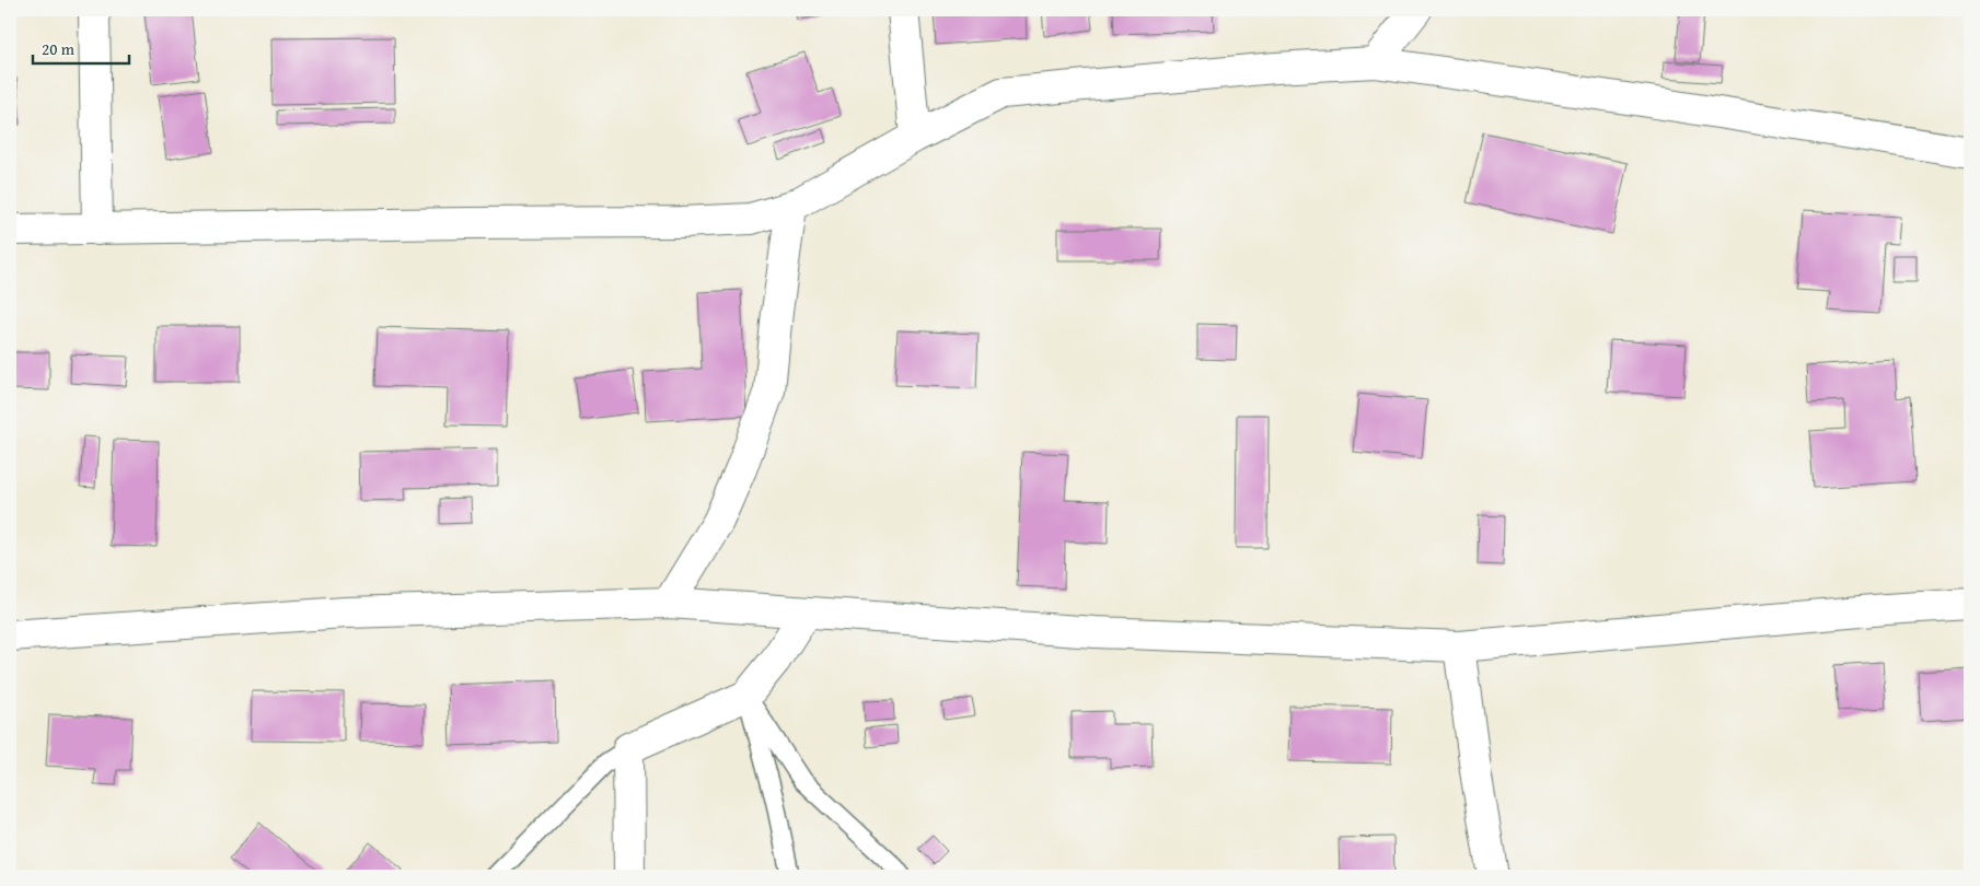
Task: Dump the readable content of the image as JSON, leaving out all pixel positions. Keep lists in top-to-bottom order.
{
  "scale_bar": "20 m"
}
